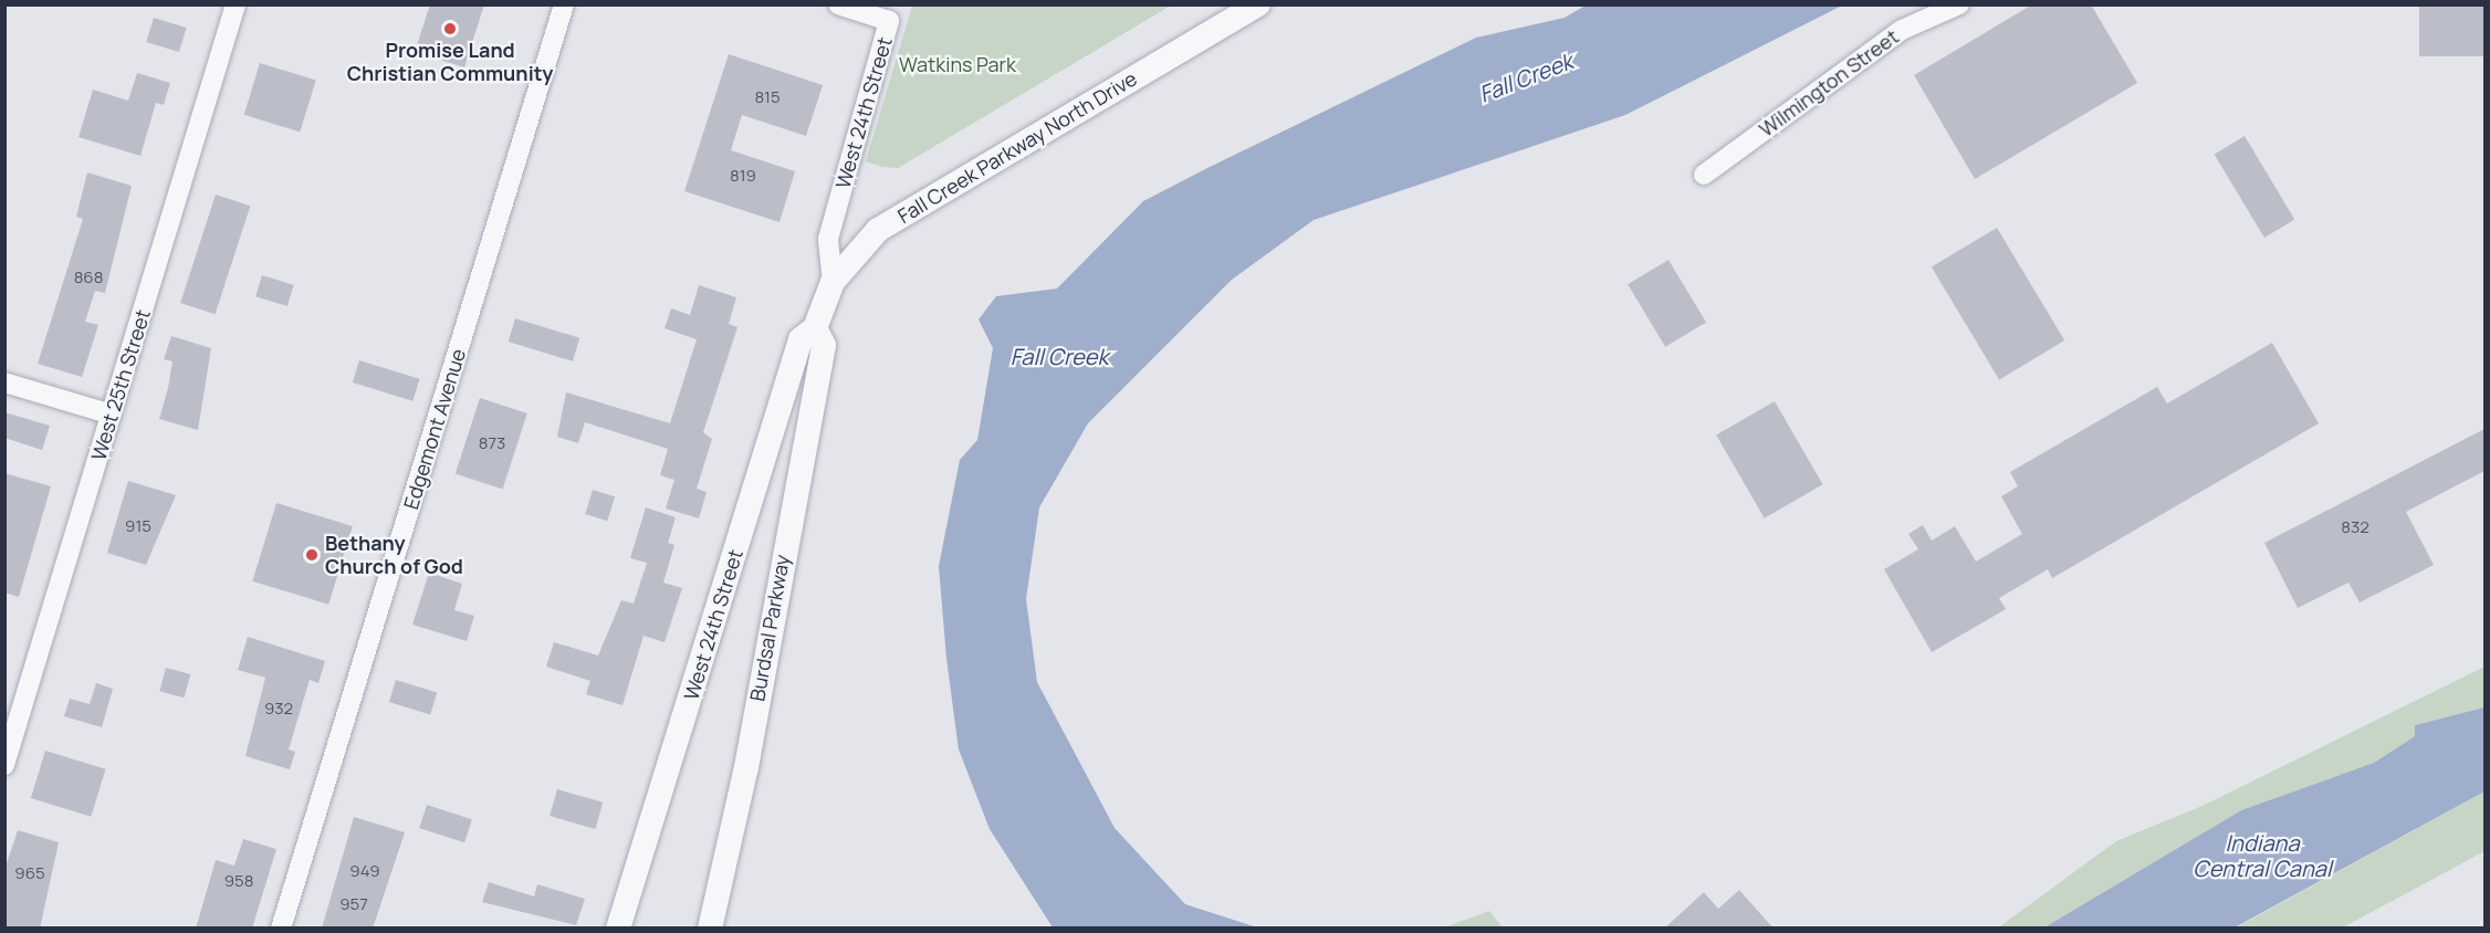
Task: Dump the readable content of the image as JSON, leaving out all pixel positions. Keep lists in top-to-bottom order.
{
  "streets": {
    "street": [
      "Wilmington Street",
      "West 24th Street",
      "Fall Creek Parkway North Drive",
      "West 25th Street",
      "Edgemont Avenue",
      "Burdsal Parkway"
    ]
  },
  "crossings": [
    ["West 24th Street", "Fall Creek Parkway North Drive"],
    ["West 24th Street", "Burdsal Parkway"],
    ["Fall Creek Parkway North Drive", "Burdsal Parkway"]
  ],
  "water": ["Fall Creek", "Indiana Central Canal"],
  "parks": ["Watkins Park"],
  "places": ["Promise Land Christian Community", "Bethany Church of God"],
  "house_numbers": [
    "815",
    "819",
    "868",
    "873",
    "915",
    "832",
    "932",
    "949",
    "965",
    "958",
    "957"
  ]
}
